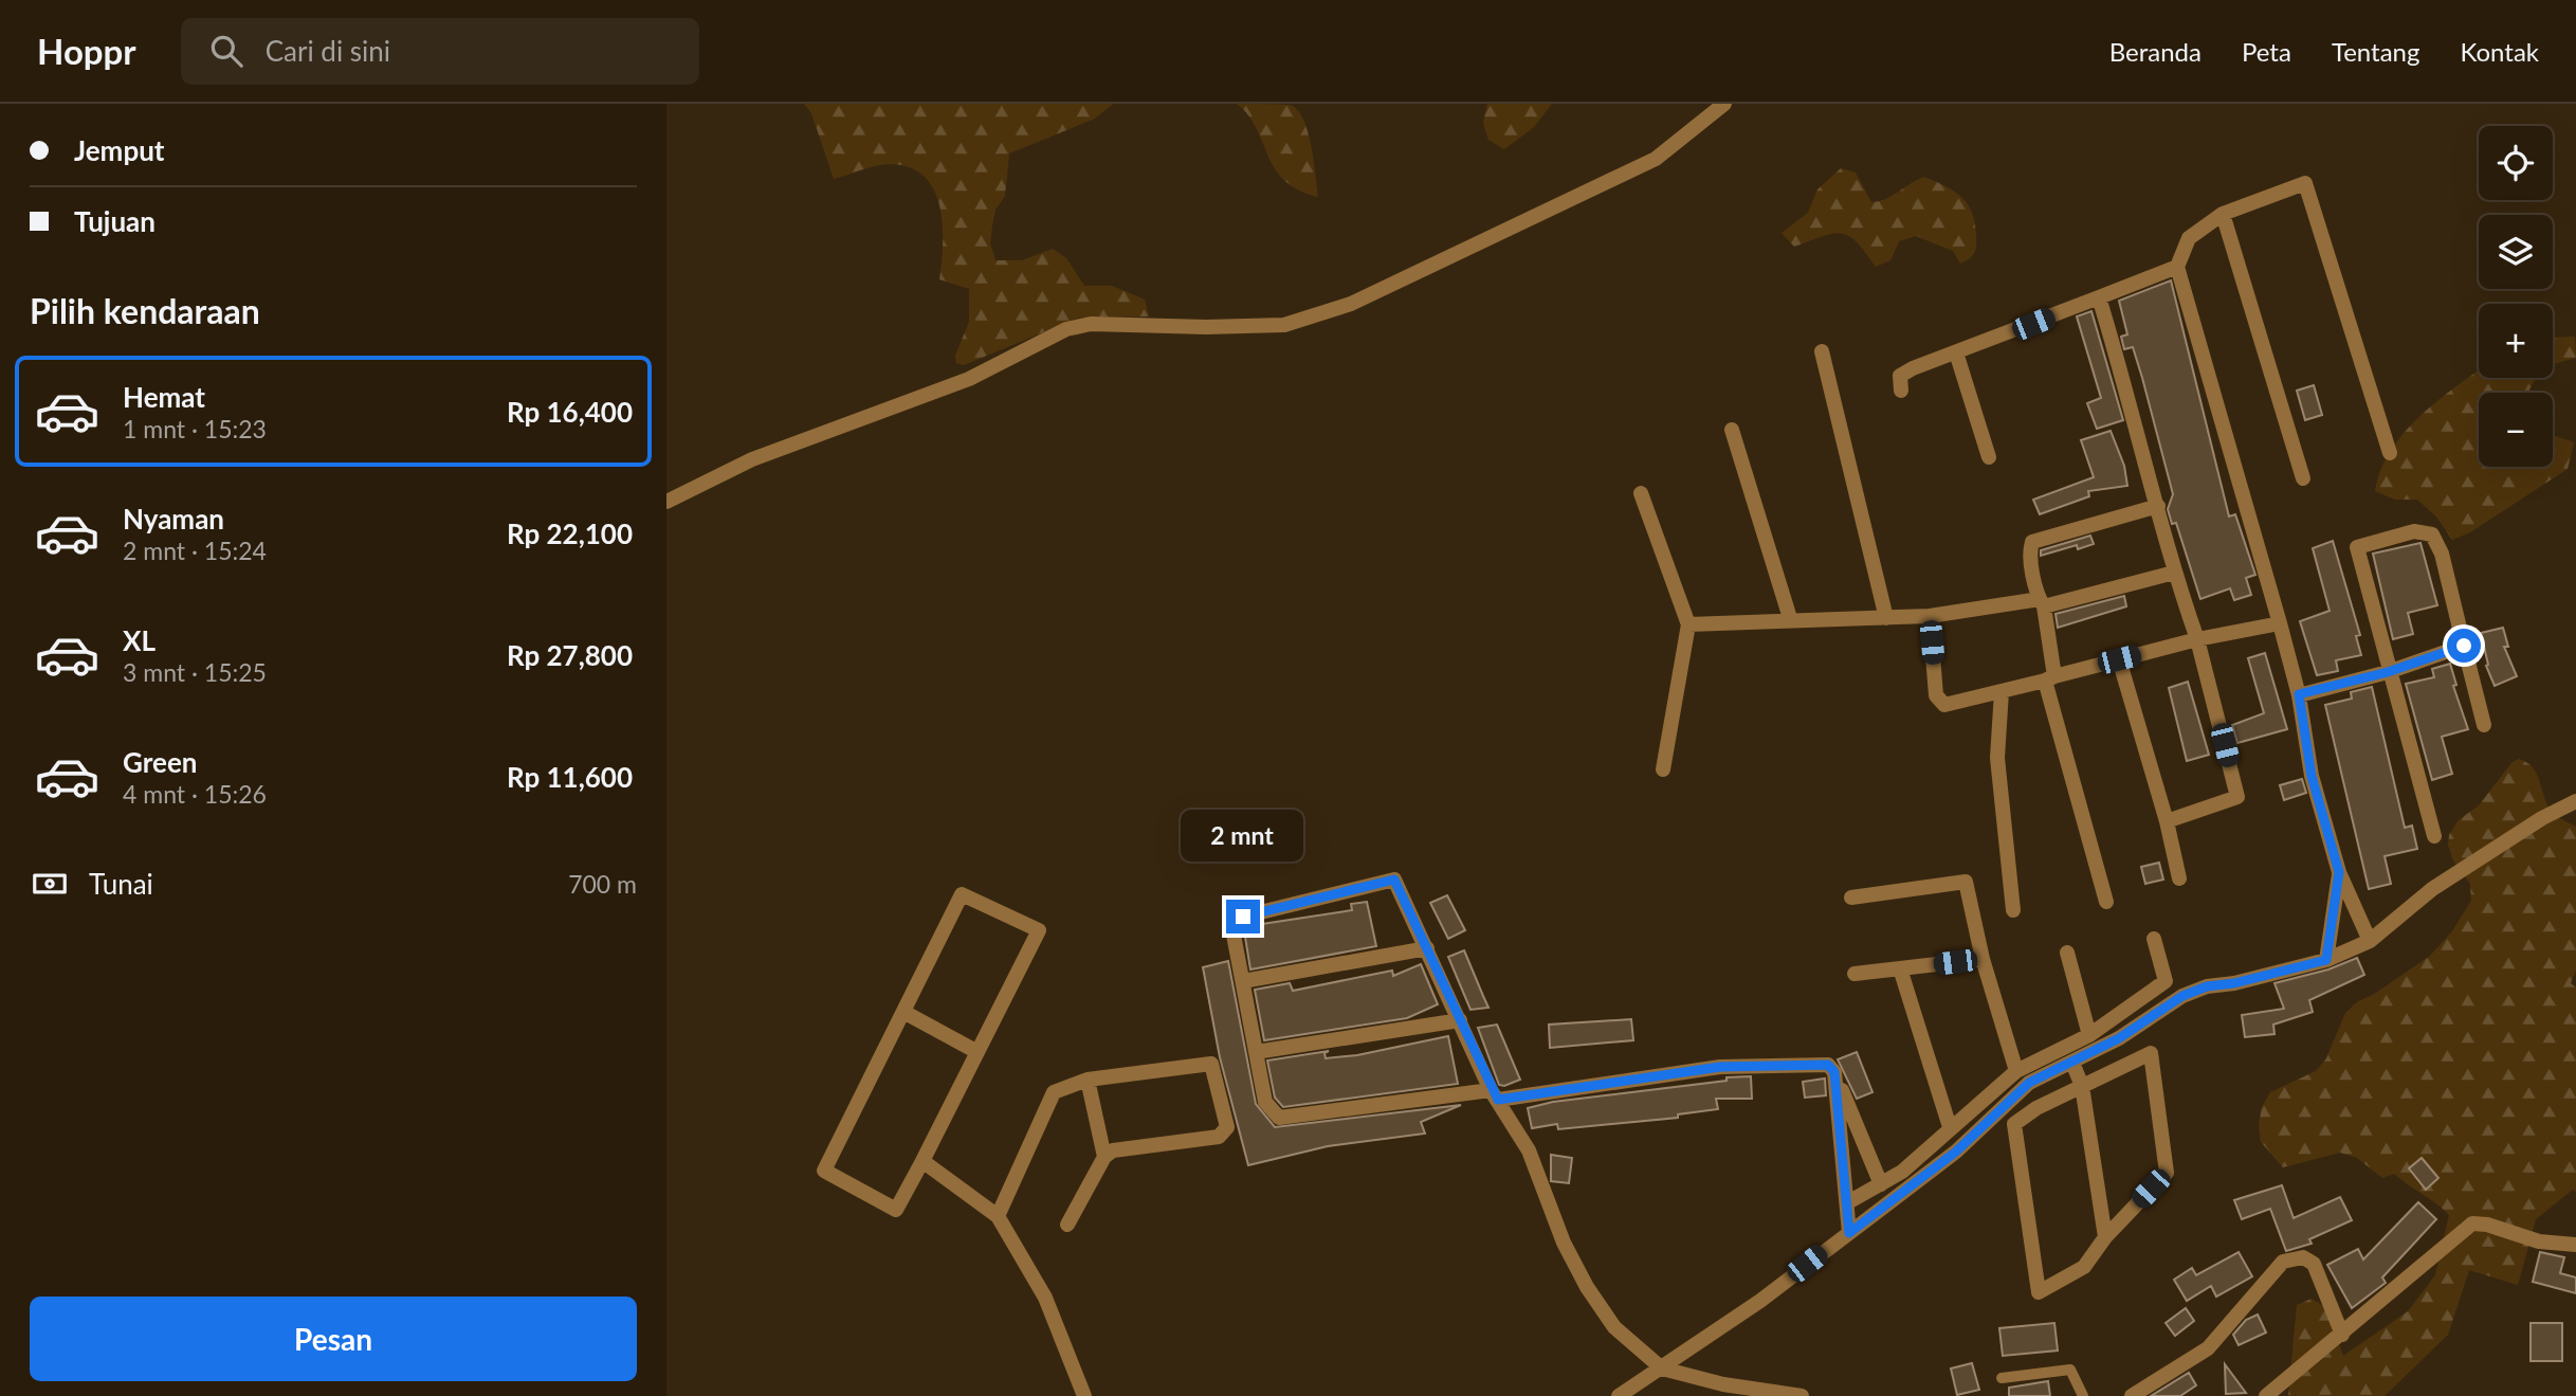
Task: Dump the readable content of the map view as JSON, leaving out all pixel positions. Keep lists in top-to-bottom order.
{
  "page": {
    "header": "Hoppr",
    "search": "Cari di sini",
    "nav": [
      "Beranda",
      "Peta",
      "Tentang",
      "Kontak"
    ],
    "banner": ["Jemput", "Tujuan"],
    "map_buttons": ["+", "−"],
    "heading": "Pilih kendaraan",
    "list": [
      {
        "name": "Hemat",
        "note": "1 mnt · 15:23",
        "value": "Rp 16,400"
      },
      {
        "name": "Nyaman",
        "note": "2 mnt · 15:24",
        "value": "Rp 22,100"
      },
      {
        "name": "XL",
        "note": "3 mnt · 15:25",
        "value": "Rp 27,800"
      },
      {
        "name": "Green",
        "note": "4 mnt · 15:26",
        "value": "Rp 11,600"
      }
    ],
    "bubble": "2 mnt",
    "pay": ["Tunai", "700 m"],
    "buttons": "Pesan"
  }
}
